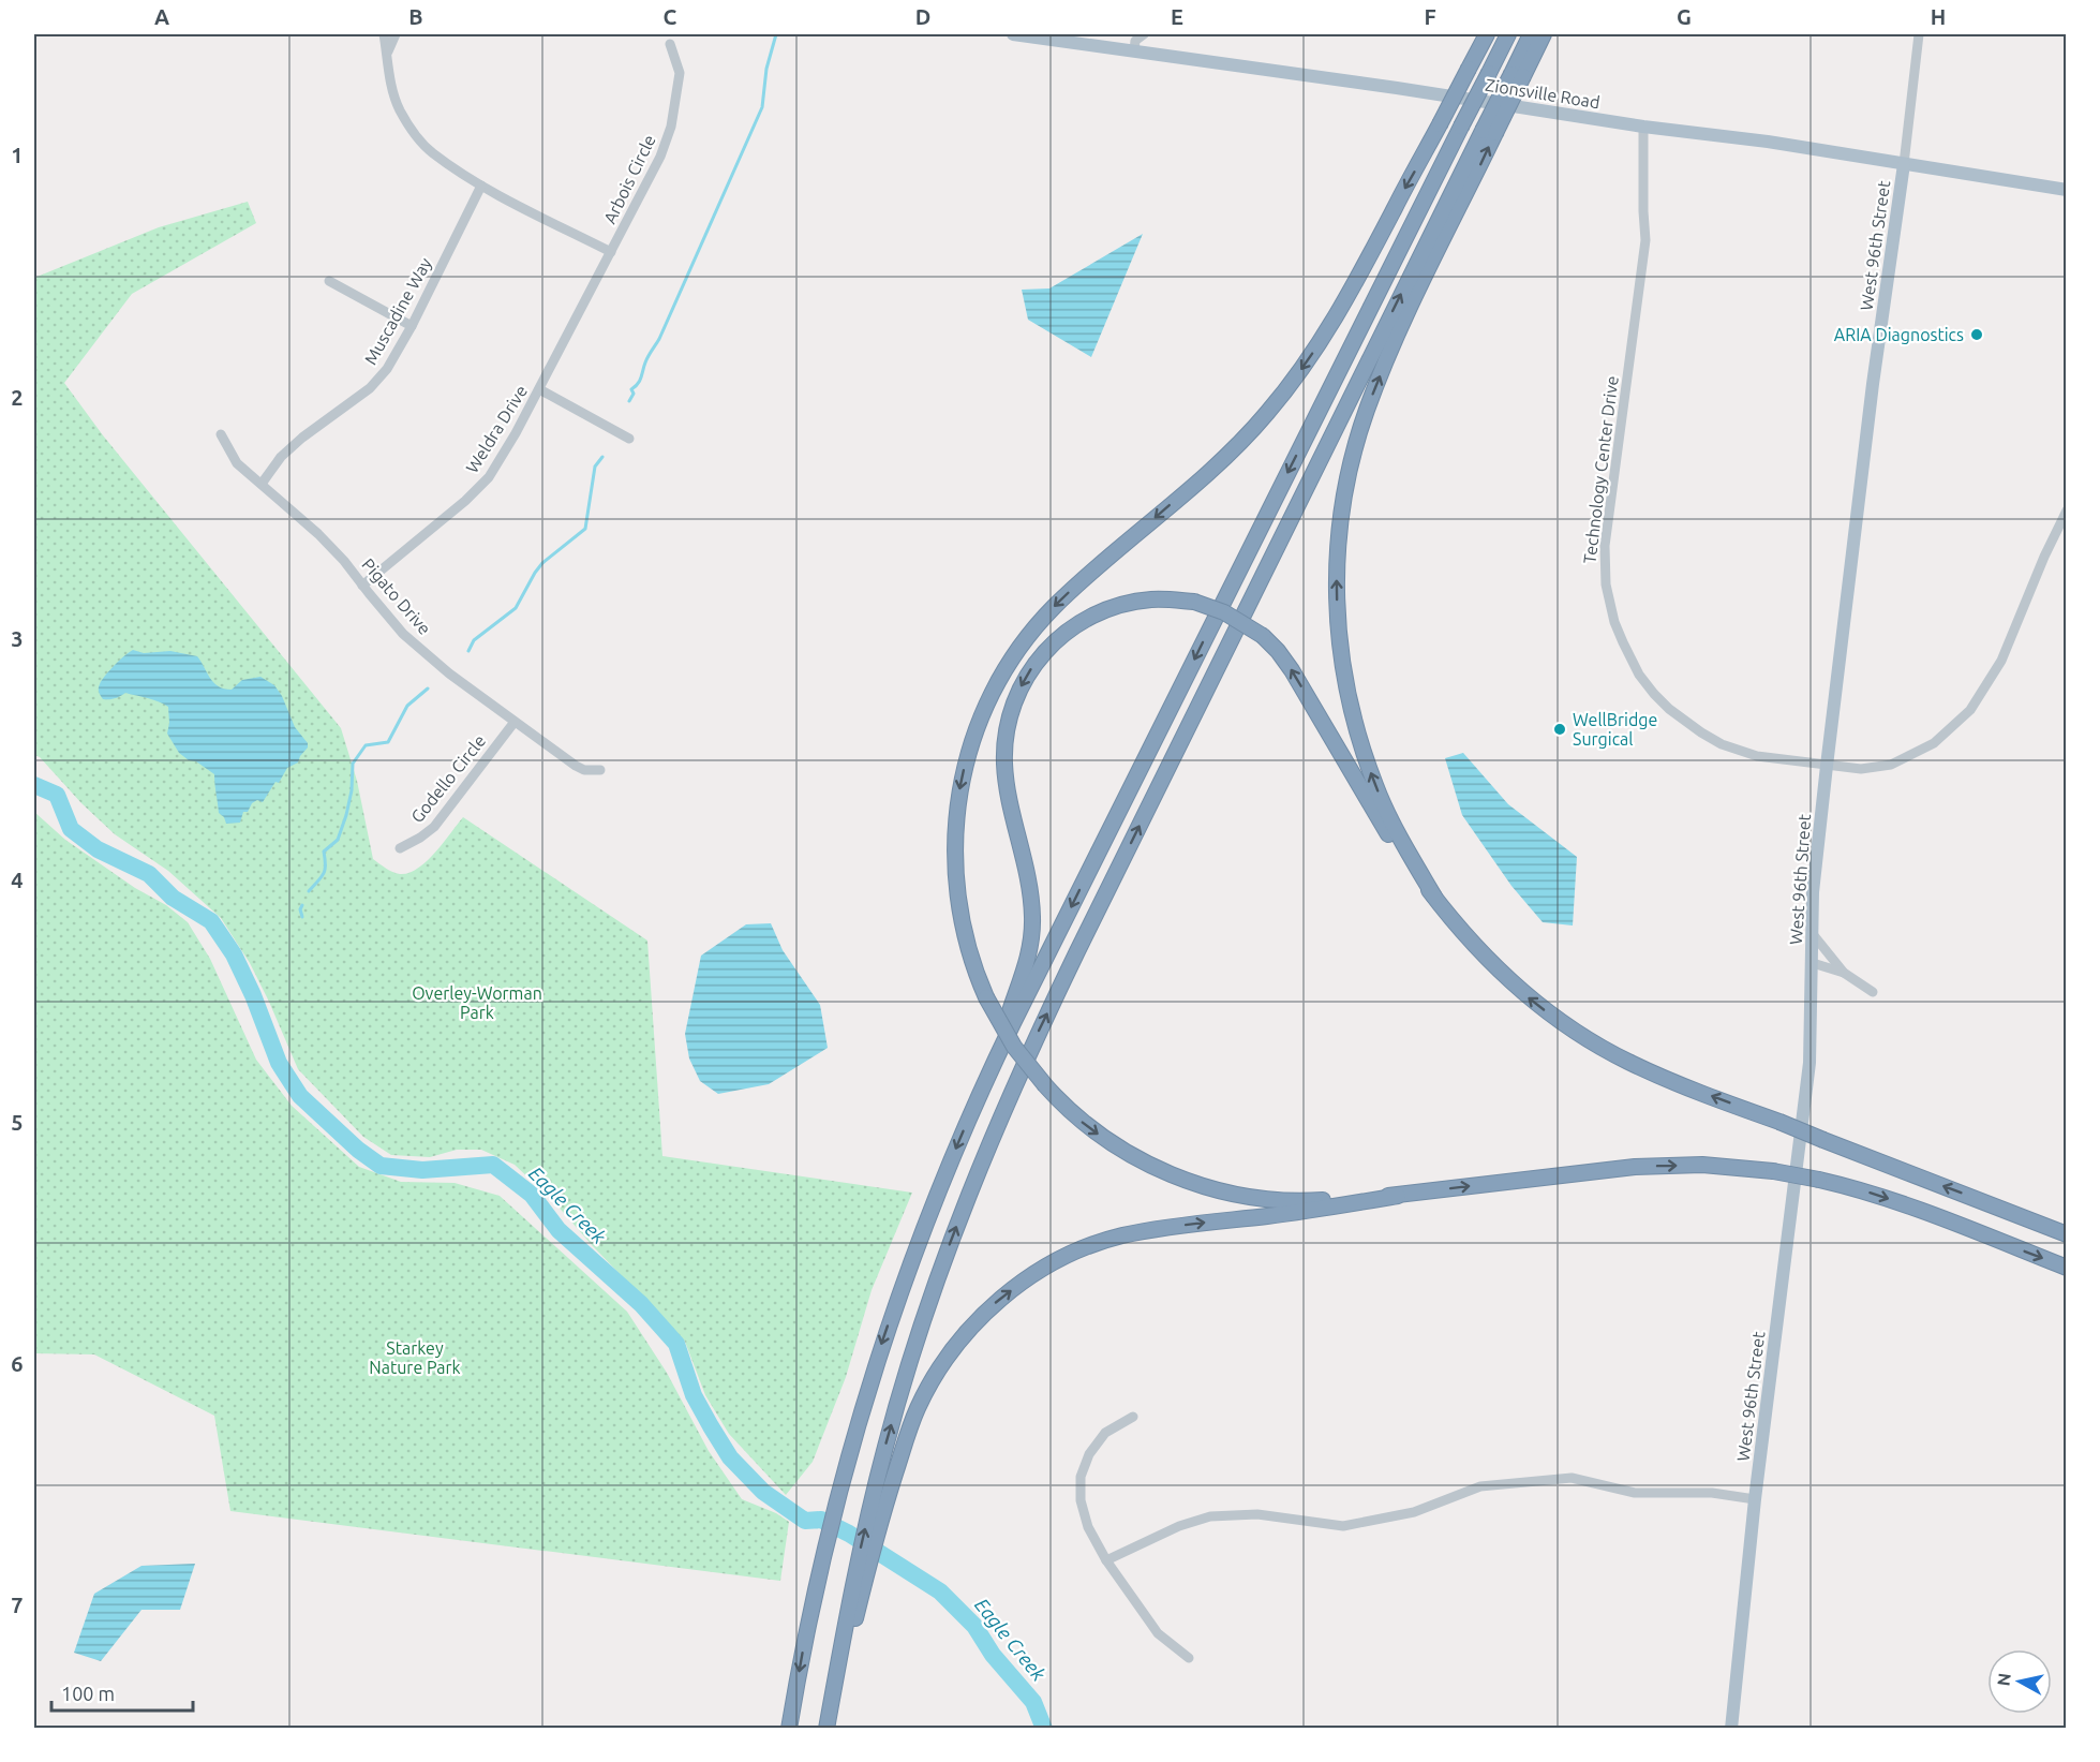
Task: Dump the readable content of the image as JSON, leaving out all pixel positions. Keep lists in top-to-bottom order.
{
  "streets": {
    "main road": ["Zionsville Road", "West 96th Street"],
    "street": [
      "Arbois Circle",
      "Muscadine Way",
      "Weldra Drive",
      "Technology Center Drive",
      "Pigato Drive",
      "Godello Circle"
    ]
  },
  "crossings": [
    ["Zionsville Road", "West 96th Street"],
    ["Zionsville Road", "Technology Center Drive"],
    ["Arbois Circle", "Weldra Drive"],
    ["West 96th Street", "Technology Center Drive"],
    ["Muscadine Way", "Pigato Drive"],
    ["Weldra Drive", "Pigato Drive"],
    ["Pigato Drive", "Godello Circle"]
  ],
  "water": ["Eagle Creek"],
  "parks": ["Overley-Worman Park", "Starkey Nature Park"],
  "places": ["ARIA Diagnostics", "WellBridge Surgical"],
  "scale_bar": "100 m",
  "north": "left",
  "grid": {
    "columns": [
      "A",
      "B",
      "C",
      "D",
      "E",
      "F",
      "G",
      "H"
    ],
    "rows": [
      "1",
      "2",
      "3",
      "4",
      "5",
      "6",
      "7"
    ]
  }
}
